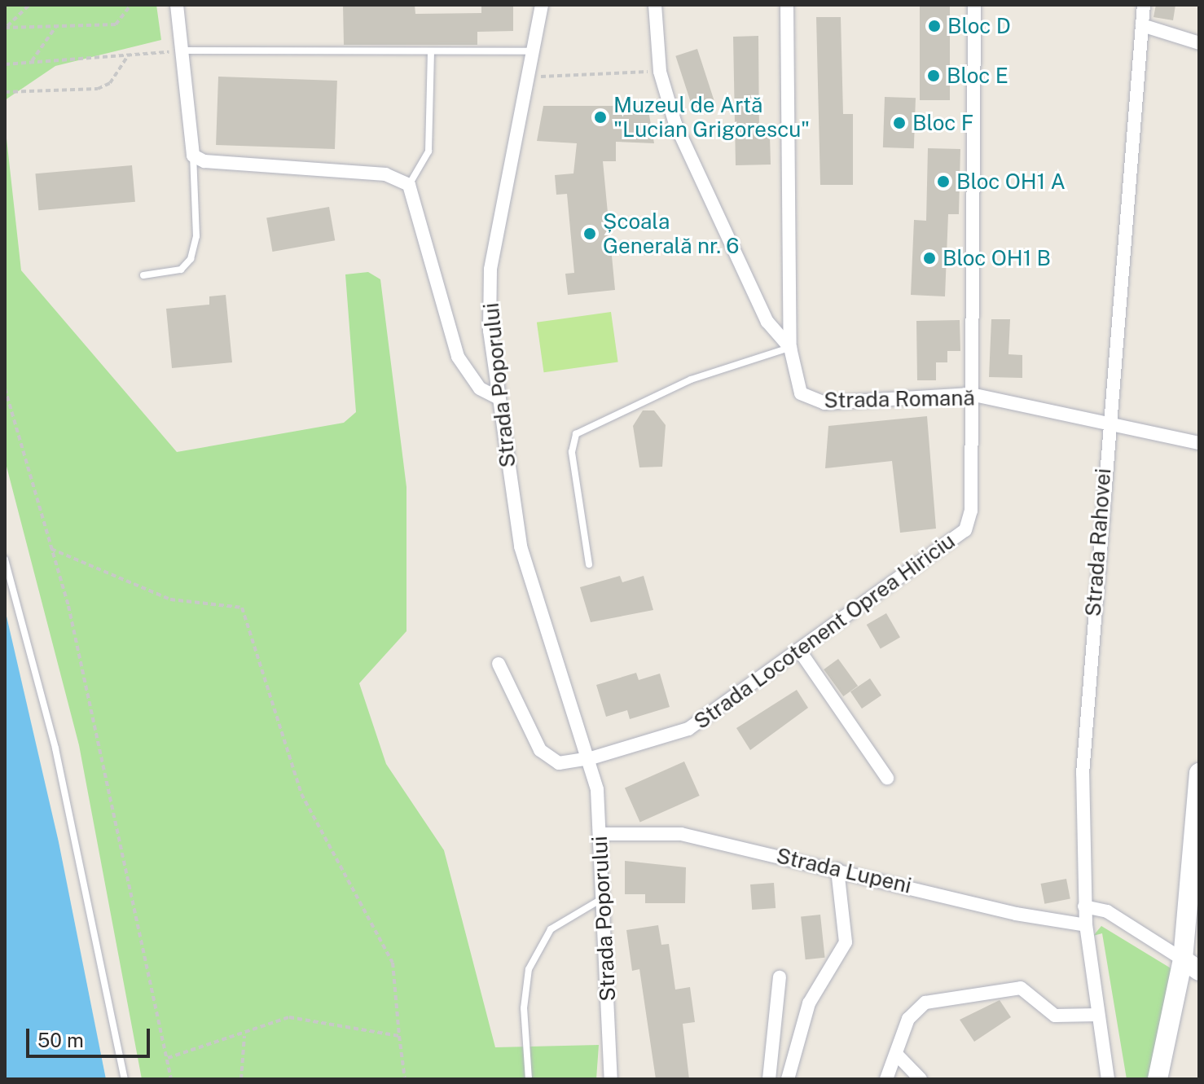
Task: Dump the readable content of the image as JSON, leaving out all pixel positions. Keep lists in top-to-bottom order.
{
  "streets": {
    "street": [
      "Strada Poporului",
      "Strada Romană",
      "Strada Rahovei",
      "Strada Locotenent Oprea Hiriciu",
      "Strada Lupeni"
    ]
  },
  "crossings": [
    ["Strada Poporului", "Strada Locotenent Oprea Hiriciu"],
    ["Strada Poporului", "Strada Lupeni"],
    ["Strada Romană", "Strada Rahovei"],
    ["Strada Romană", "Strada Locotenent Oprea Hiriciu"],
    ["Strada Rahovei", "Strada Lupeni"]
  ],
  "places": [
    "Bloc D",
    "Bloc E",
    "Muzeul de Artă \"Lucian Grigorescu\"",
    "Bloc F",
    "Bloc OH1 A",
    "Școala Generală nr. 6",
    "Bloc OH1 B"
  ],
  "scale_bar": "50 m"
}
